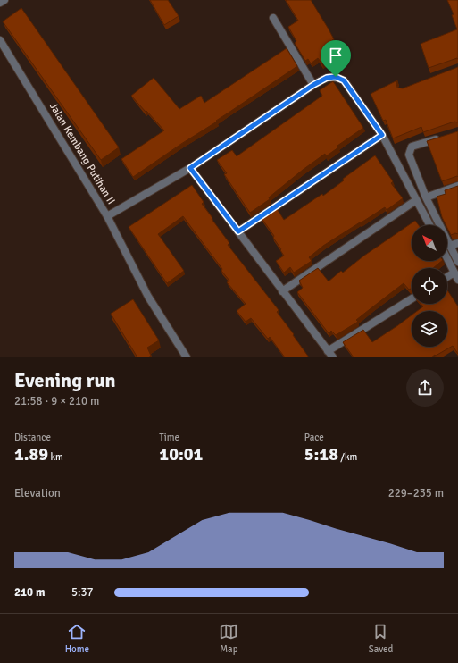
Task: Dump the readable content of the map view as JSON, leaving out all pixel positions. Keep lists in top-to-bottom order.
{
  "streets": {
    "street": ["Jalan Kembang Putihan II"]
  },
  "north": "top left",
  "page": {
    "heading": ["Evening run", "21:58 · 9 × 210 m"],
    "stats": [
      ["Distance", "1.89 km"],
      ["Time", "10:01"],
      ["Pace", "5:18 /km"]
    ],
    "chart": ["Elevation", "229–235 m"],
    "list": [
      {
        "name": "210 m",
        "note": "5:37"
      }
    ],
    "tabs": ["Home", "Map", "Saved"]
  }
}
